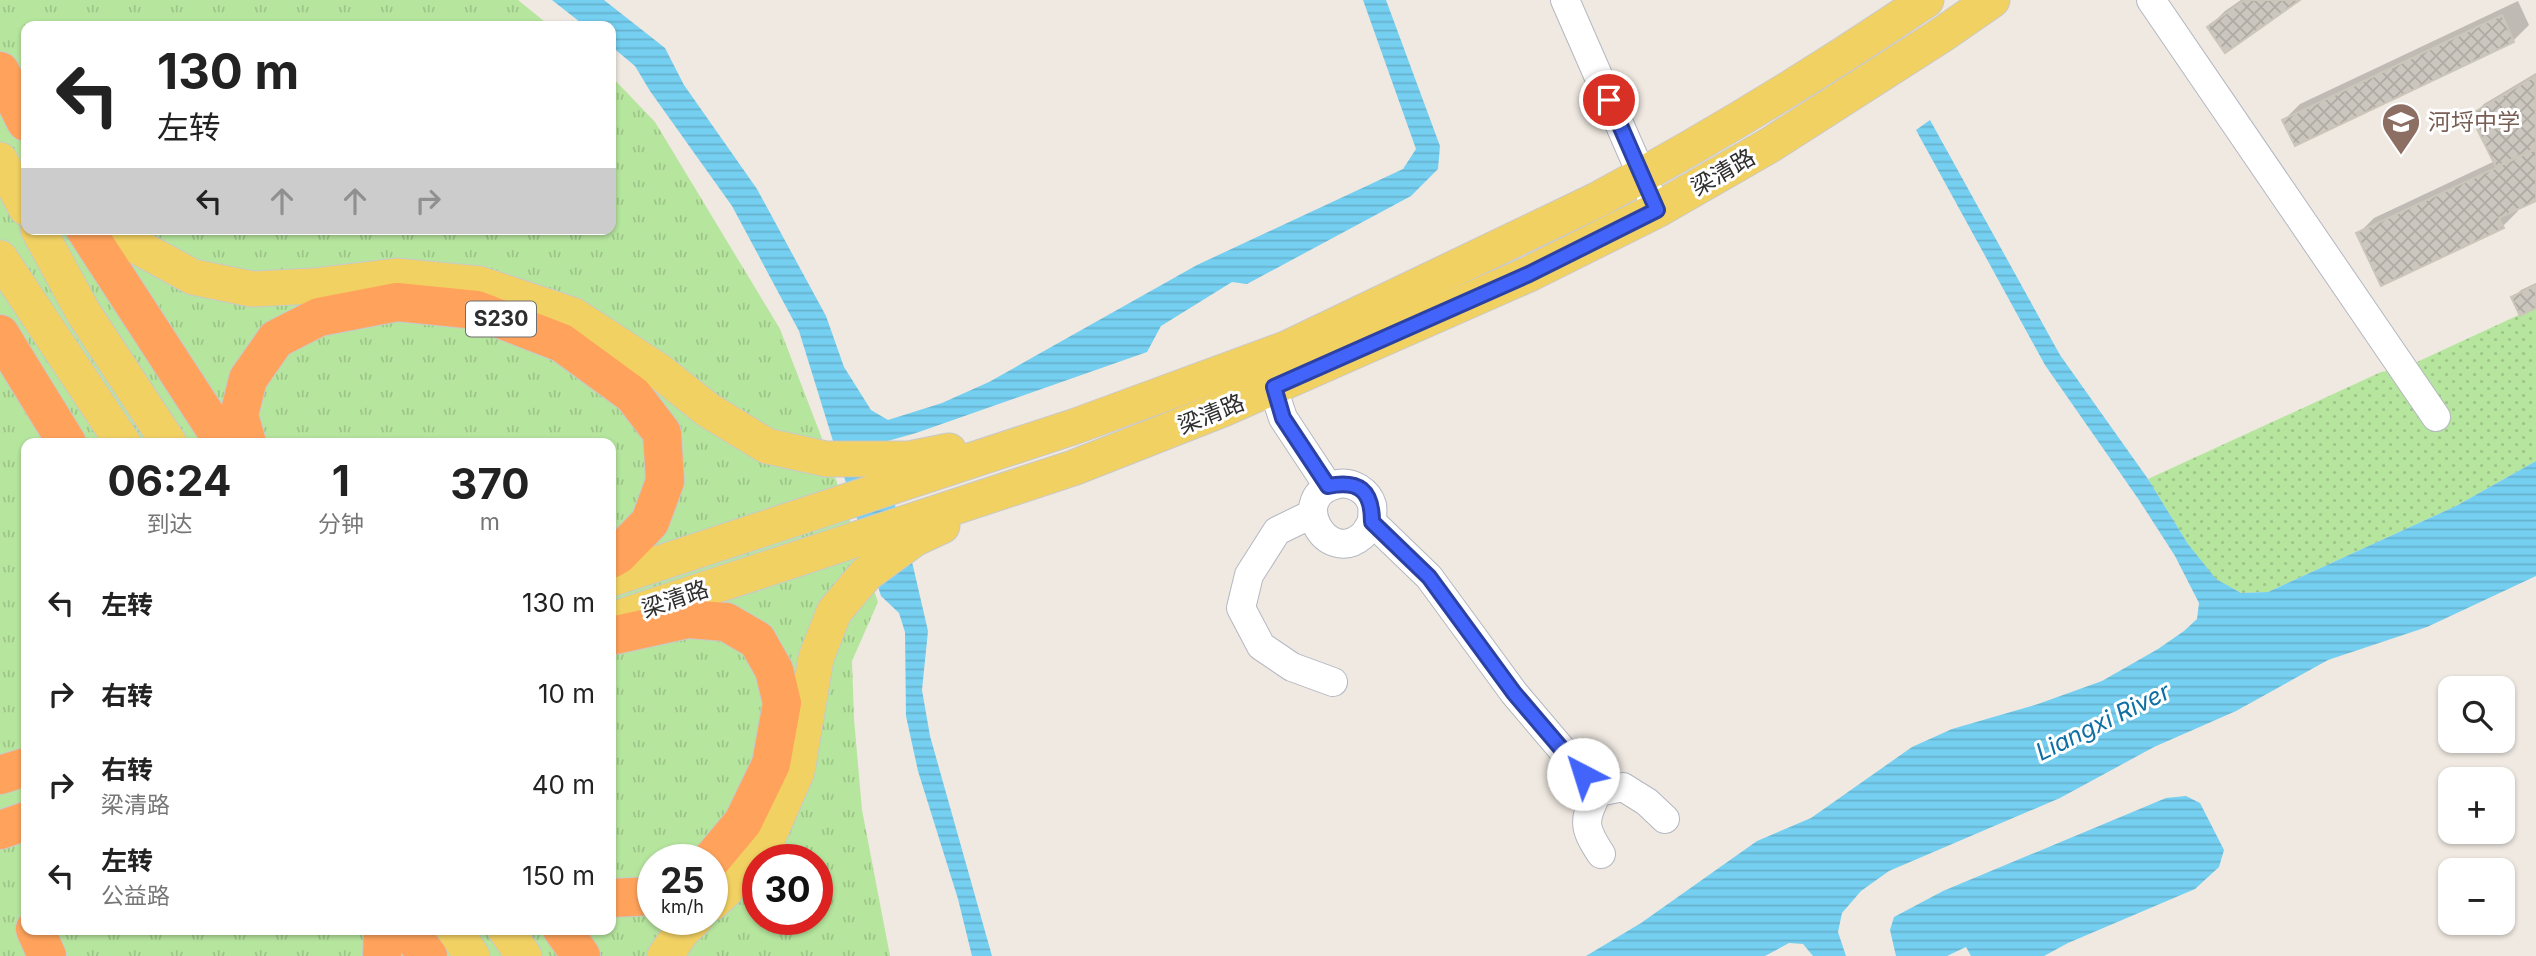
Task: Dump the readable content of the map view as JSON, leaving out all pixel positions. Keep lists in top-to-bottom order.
{
  "streets": {
    "highway": ["S230"],
    "main road": ["梁清路"]
  },
  "water": ["Liangxi River"],
  "places": {
    "school or university": ["河埒中学"]
  },
  "page": {
    "turn": ["130 m", "左转"],
    "eta": [
      "06:24",
      "到达",
      "1",
      "分钟",
      "370",
      "m"
    ],
    "list": [
      {
        "name": "左转",
        "value": "130 m"
      },
      {
        "name": "右转",
        "value": "10 m"
      },
      {
        "name": "右转",
        "note": "梁清路",
        "value": "40 m"
      },
      {
        "name": "左转",
        "note": "公益路",
        "value": "150 m"
      }
    ],
    "map_buttons": ["+", "−"],
    "speed": "25 km/h",
    "limit": "30"
  }
}
